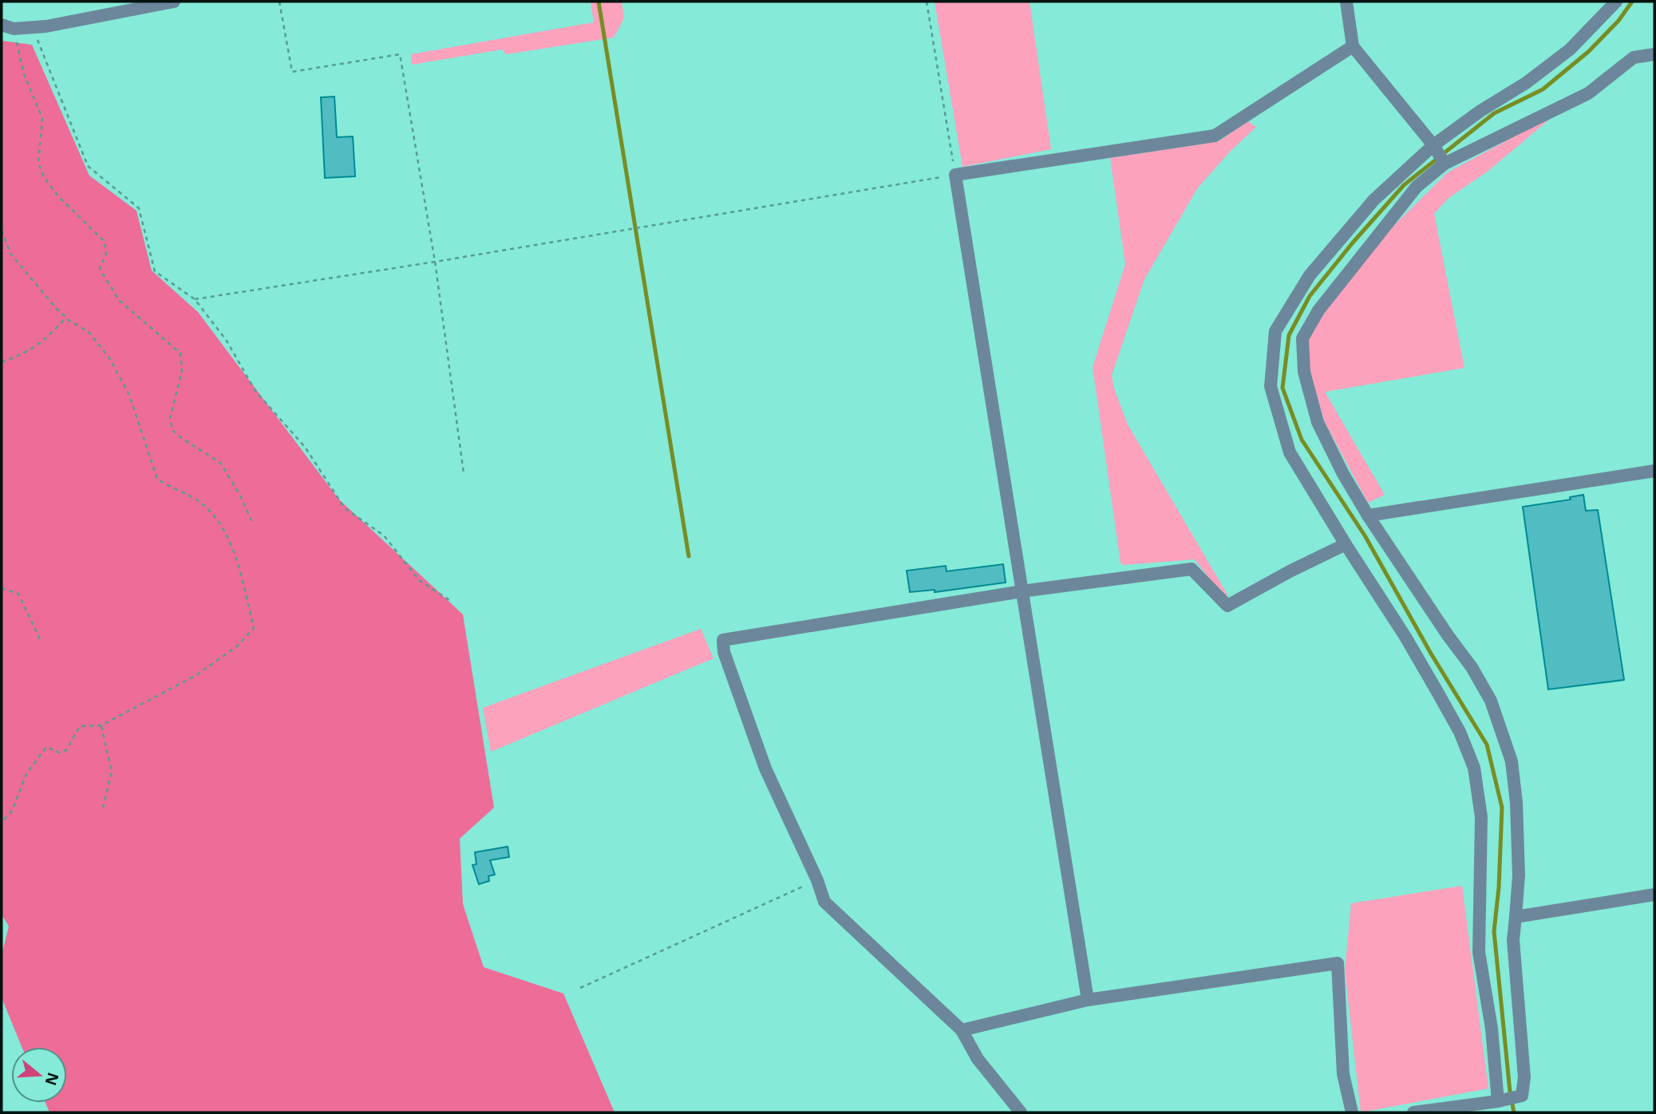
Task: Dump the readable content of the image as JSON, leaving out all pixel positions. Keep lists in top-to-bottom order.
{
  "north": "right"
}
